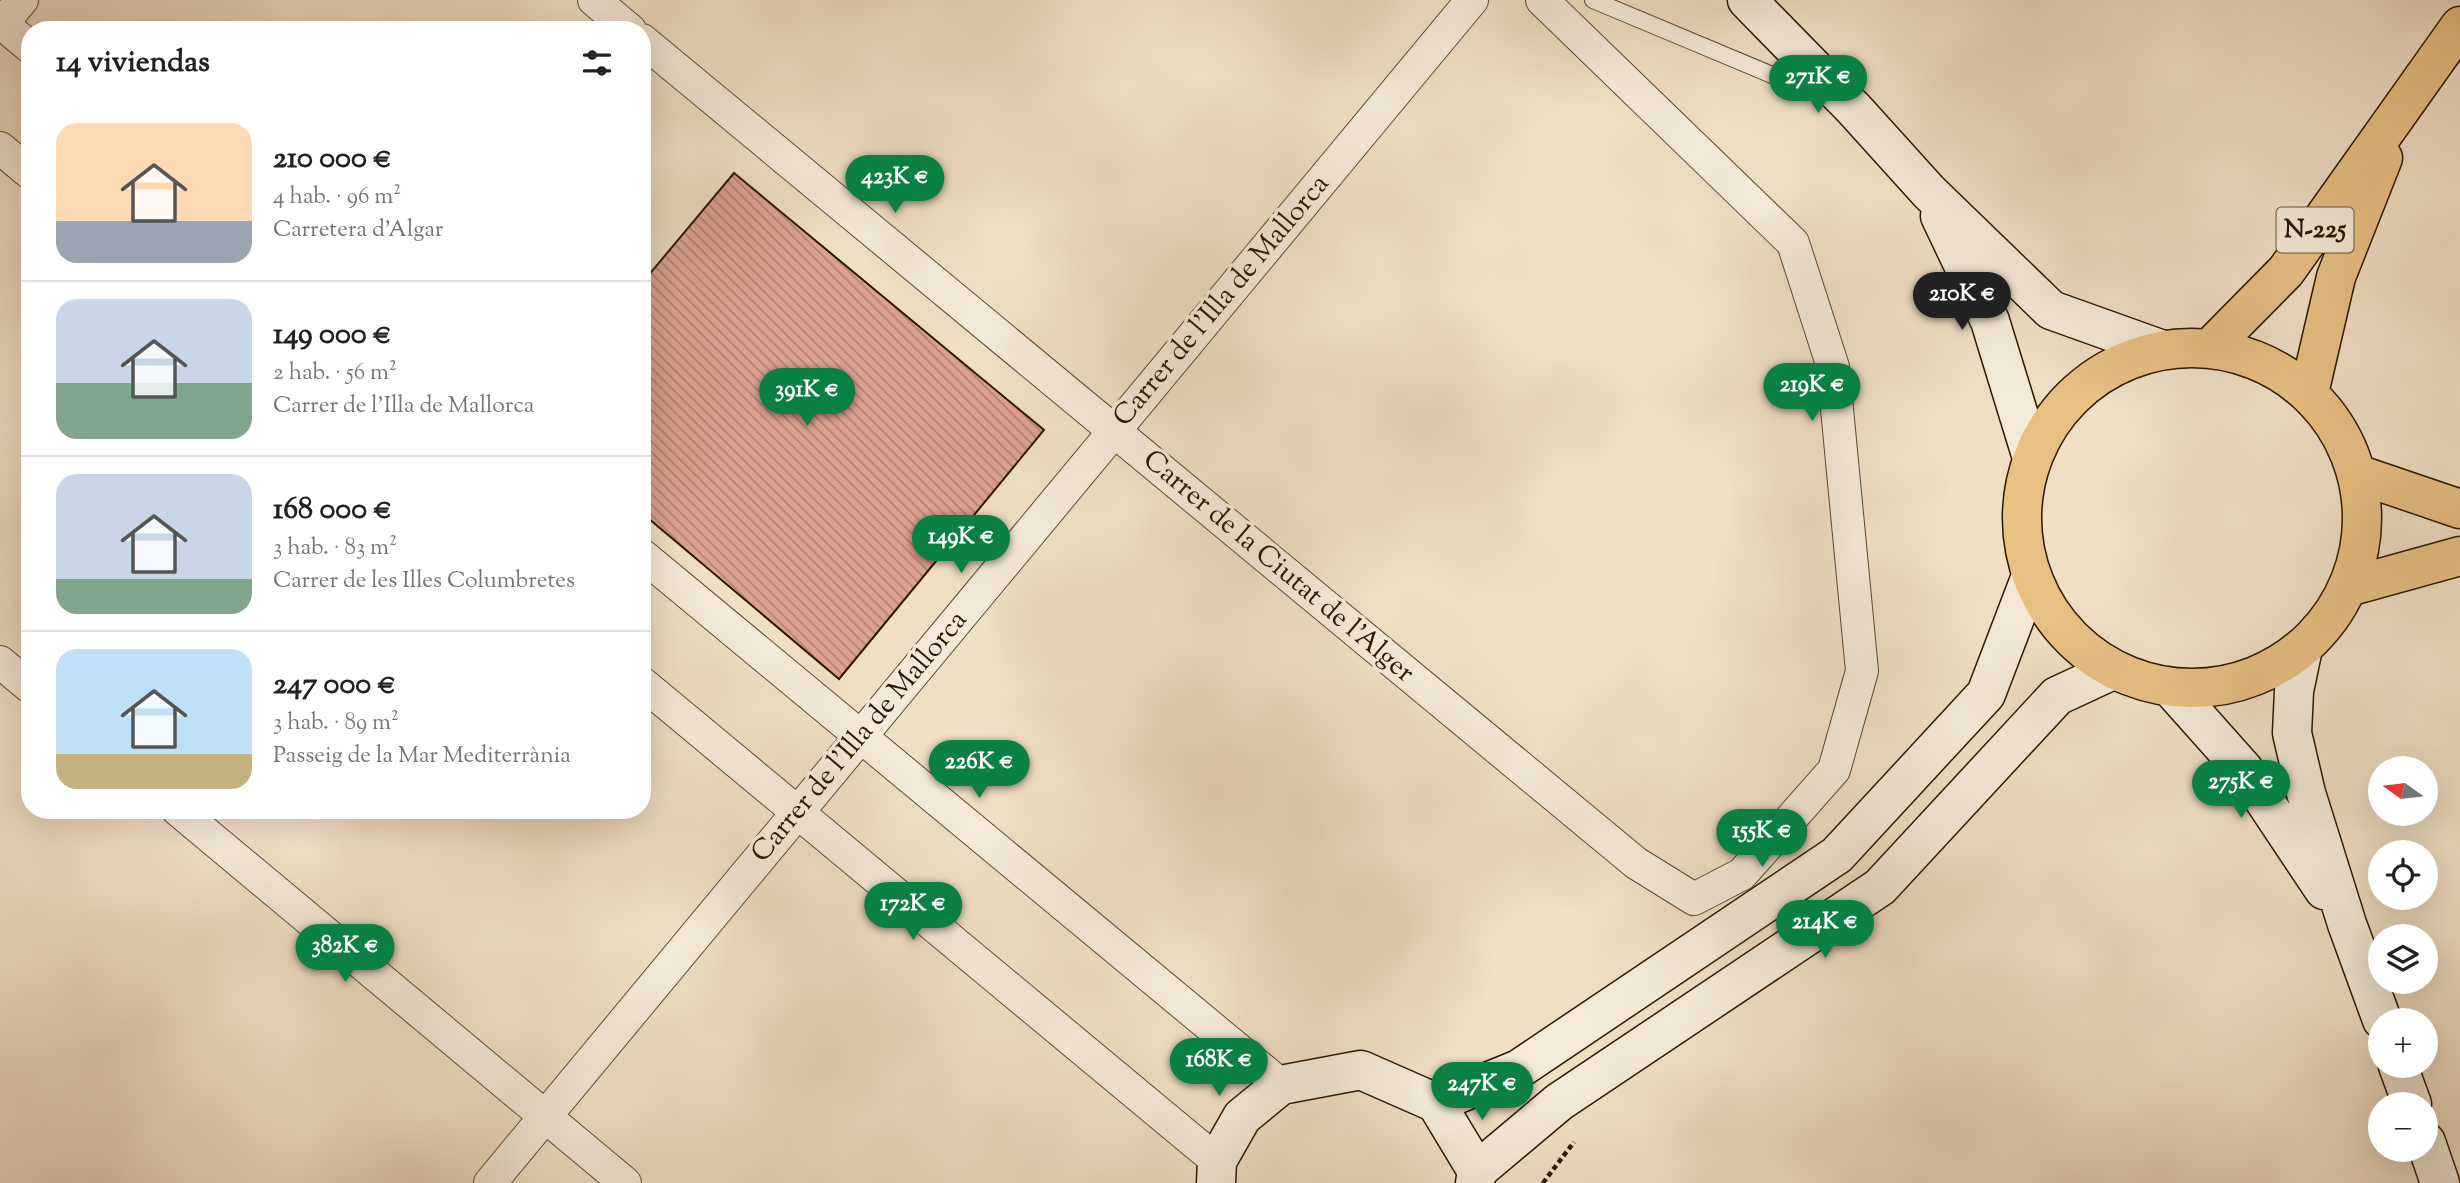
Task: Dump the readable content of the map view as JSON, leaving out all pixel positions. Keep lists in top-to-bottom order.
{
  "streets": {
    "highway": ["N-225"],
    "street": ["Carrer de l'Illa de Mallorca", "Carrer de la Ciutat de l'Alger"]
  },
  "crossings": [
    ["Carrer de l'Illa de Mallorca", "Carrer de la Ciutat de l'Alger"]
  ],
  "north": "left",
  "page": {
    "heading": "14 viviendas",
    "price": [
      "271K €",
      "423K €",
      "210K €",
      "219K €",
      "391K €",
      "149K €",
      "226K €",
      "275K €",
      "155K €",
      "172K €",
      "214K €",
      "382K €",
      "168K €",
      "247K €"
    ],
    "list": [
      {
        "name": "210 000 €",
        "note": "4 hab. · 96 m² · Carretera d'Algar"
      },
      {
        "name": "149 000 €",
        "note": "2 hab. · 56 m² · Carrer de l'Illa de Mallorca"
      },
      {
        "name": "168 000 €",
        "note": "3 hab. · 83 m² · Carrer de les Illes Columbretes"
      },
      {
        "name": "247 000 €",
        "note": "3 hab. · 89 m² · Passeig de la Mar Mediterrània"
      }
    ],
    "map_buttons": ["+", "−"]
  }
}
